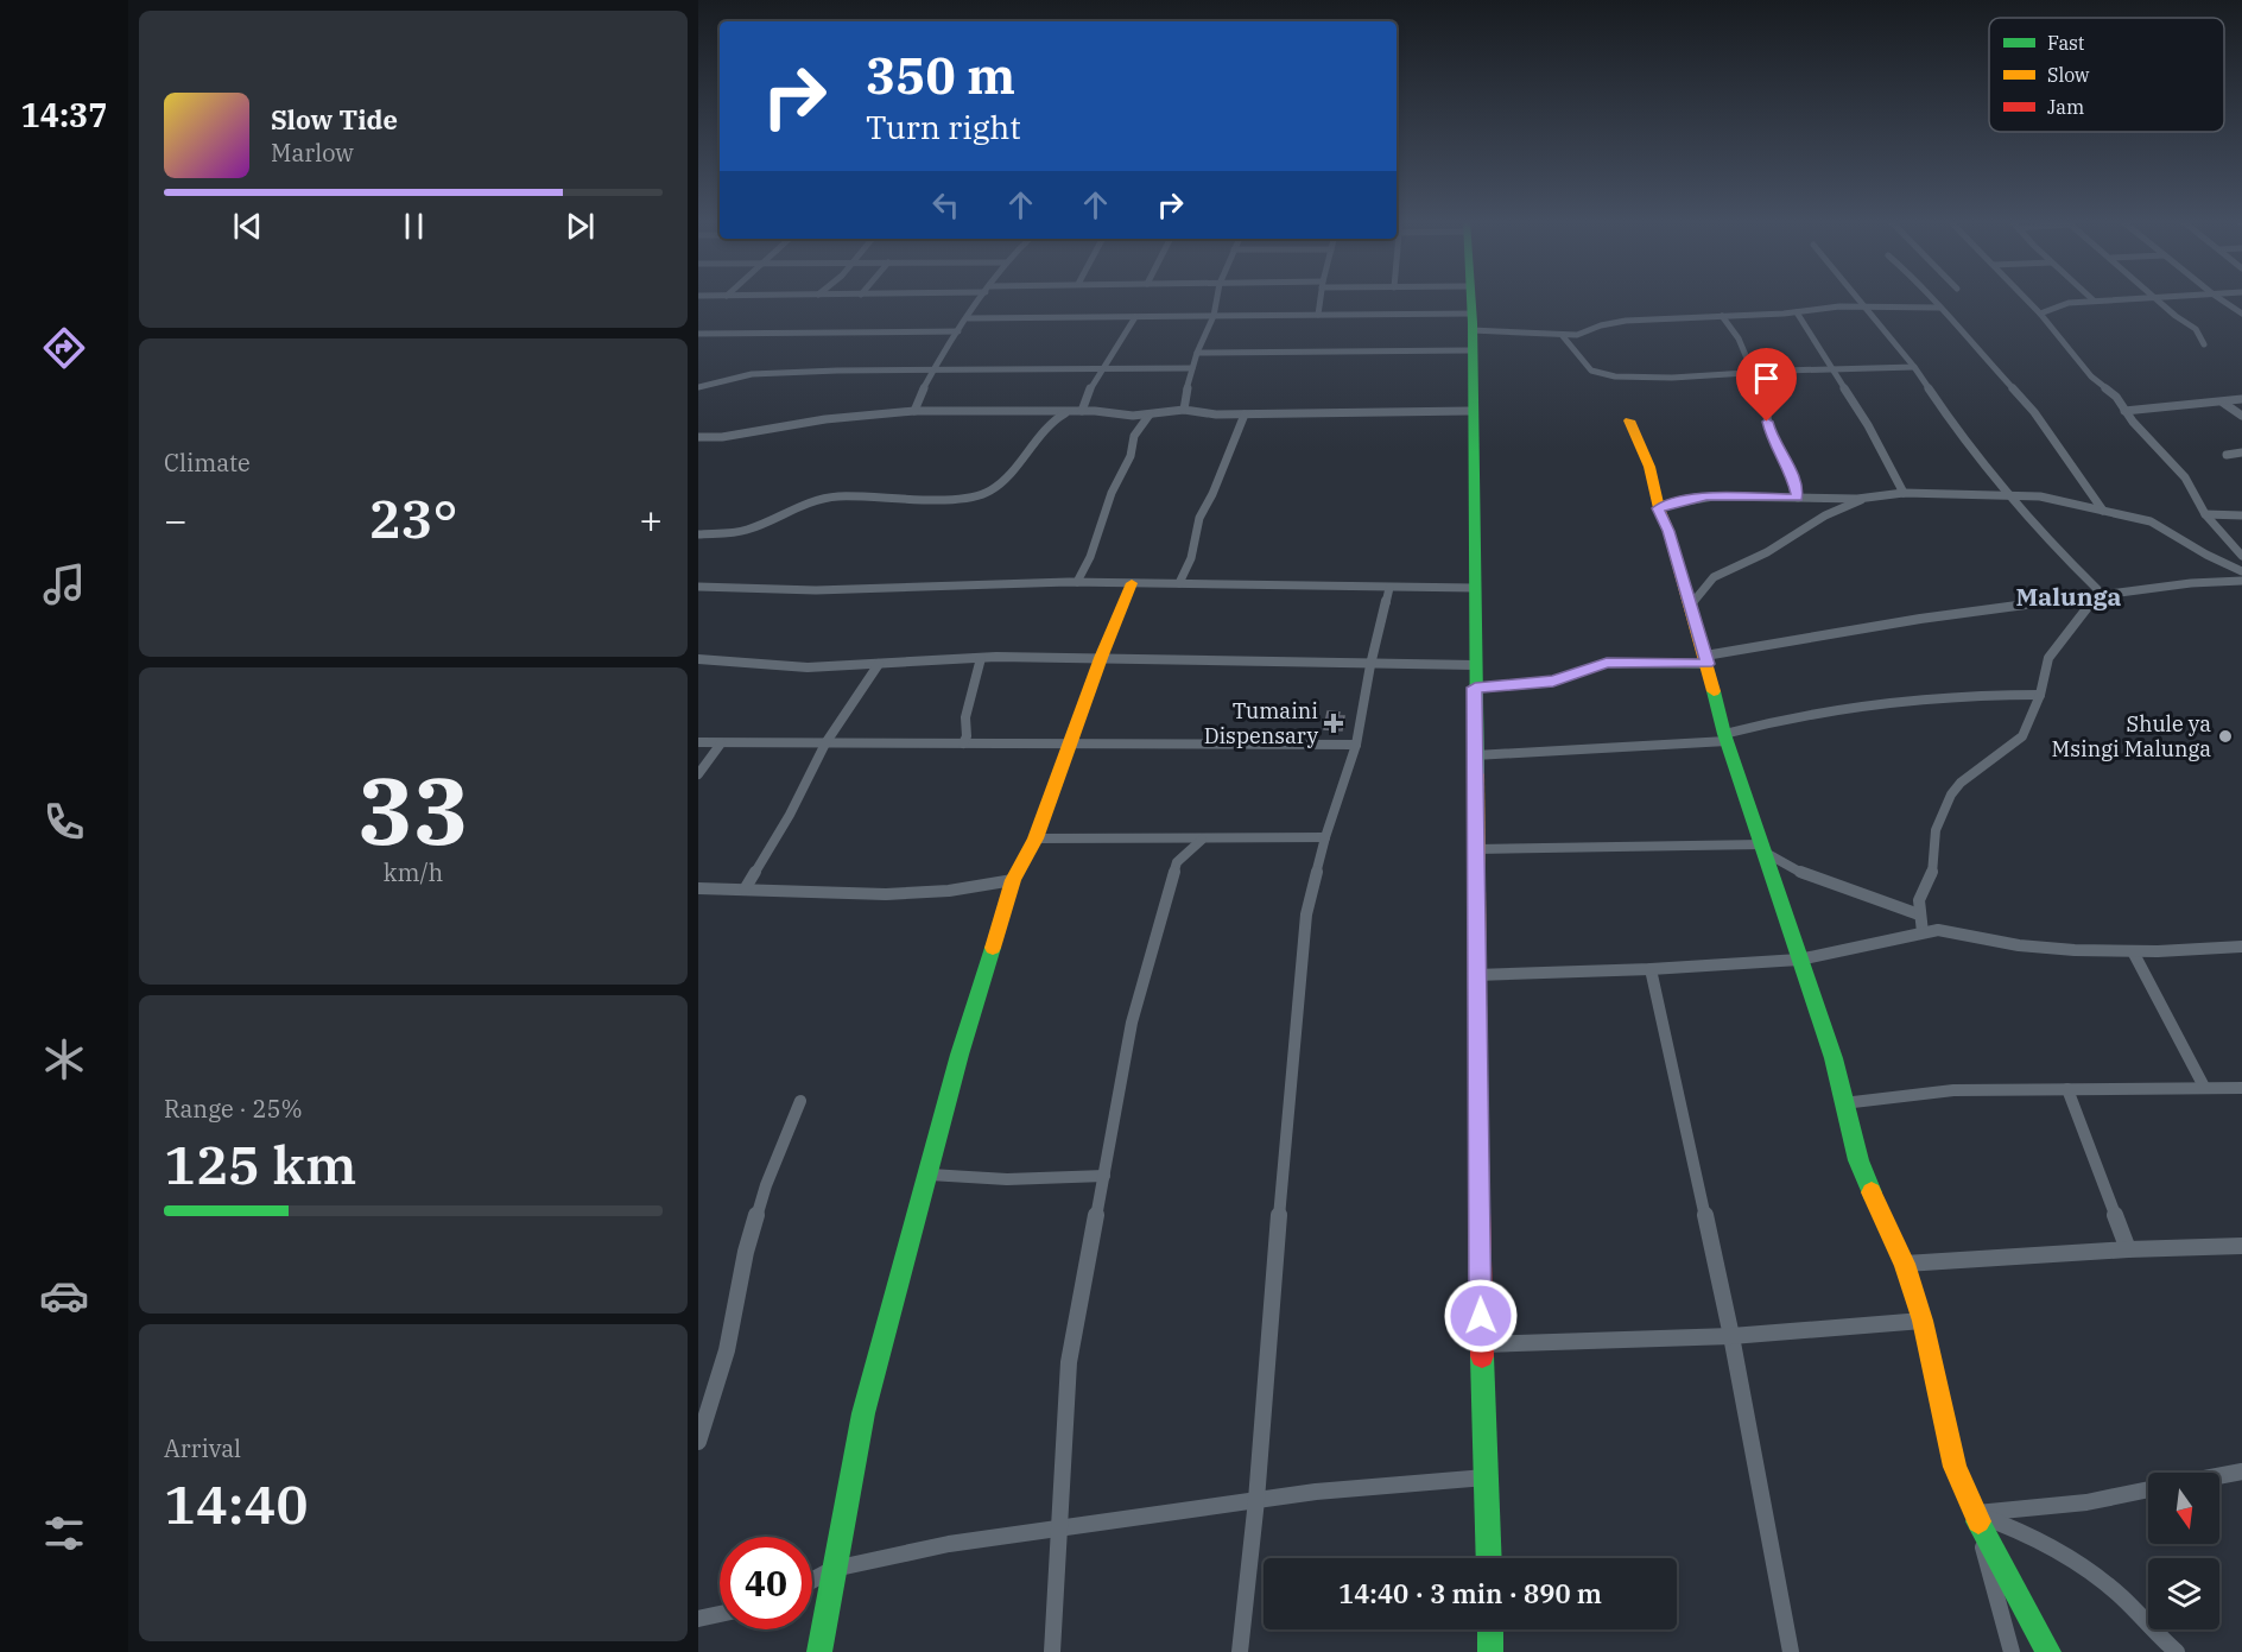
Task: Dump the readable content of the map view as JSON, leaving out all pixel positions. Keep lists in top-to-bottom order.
{
  "districts": ["Malunga"],
  "places": {
    "health": ["Tumaini Dispensary"],
    "other": ["Shule ya Msingi Malunga"]
  },
  "legend": ["Fast", "Slow", "Jam"],
  "north": "bottom",
  "page": {
    "tabs": "14:37",
    "turn": ["350 m", "Turn right"],
    "song": ["Slow Tide", "Marlow"],
    "tile": [
      "Climate",
      ["33", "km/h"],
      ["Range · 25%", "125 km"],
      ["Arrival", "14:40"]
    ],
    "heat": ["−", "23°", "+"],
    "limit": "40",
    "trip": "14:40 · 3 min · 890 m"
  }
}
